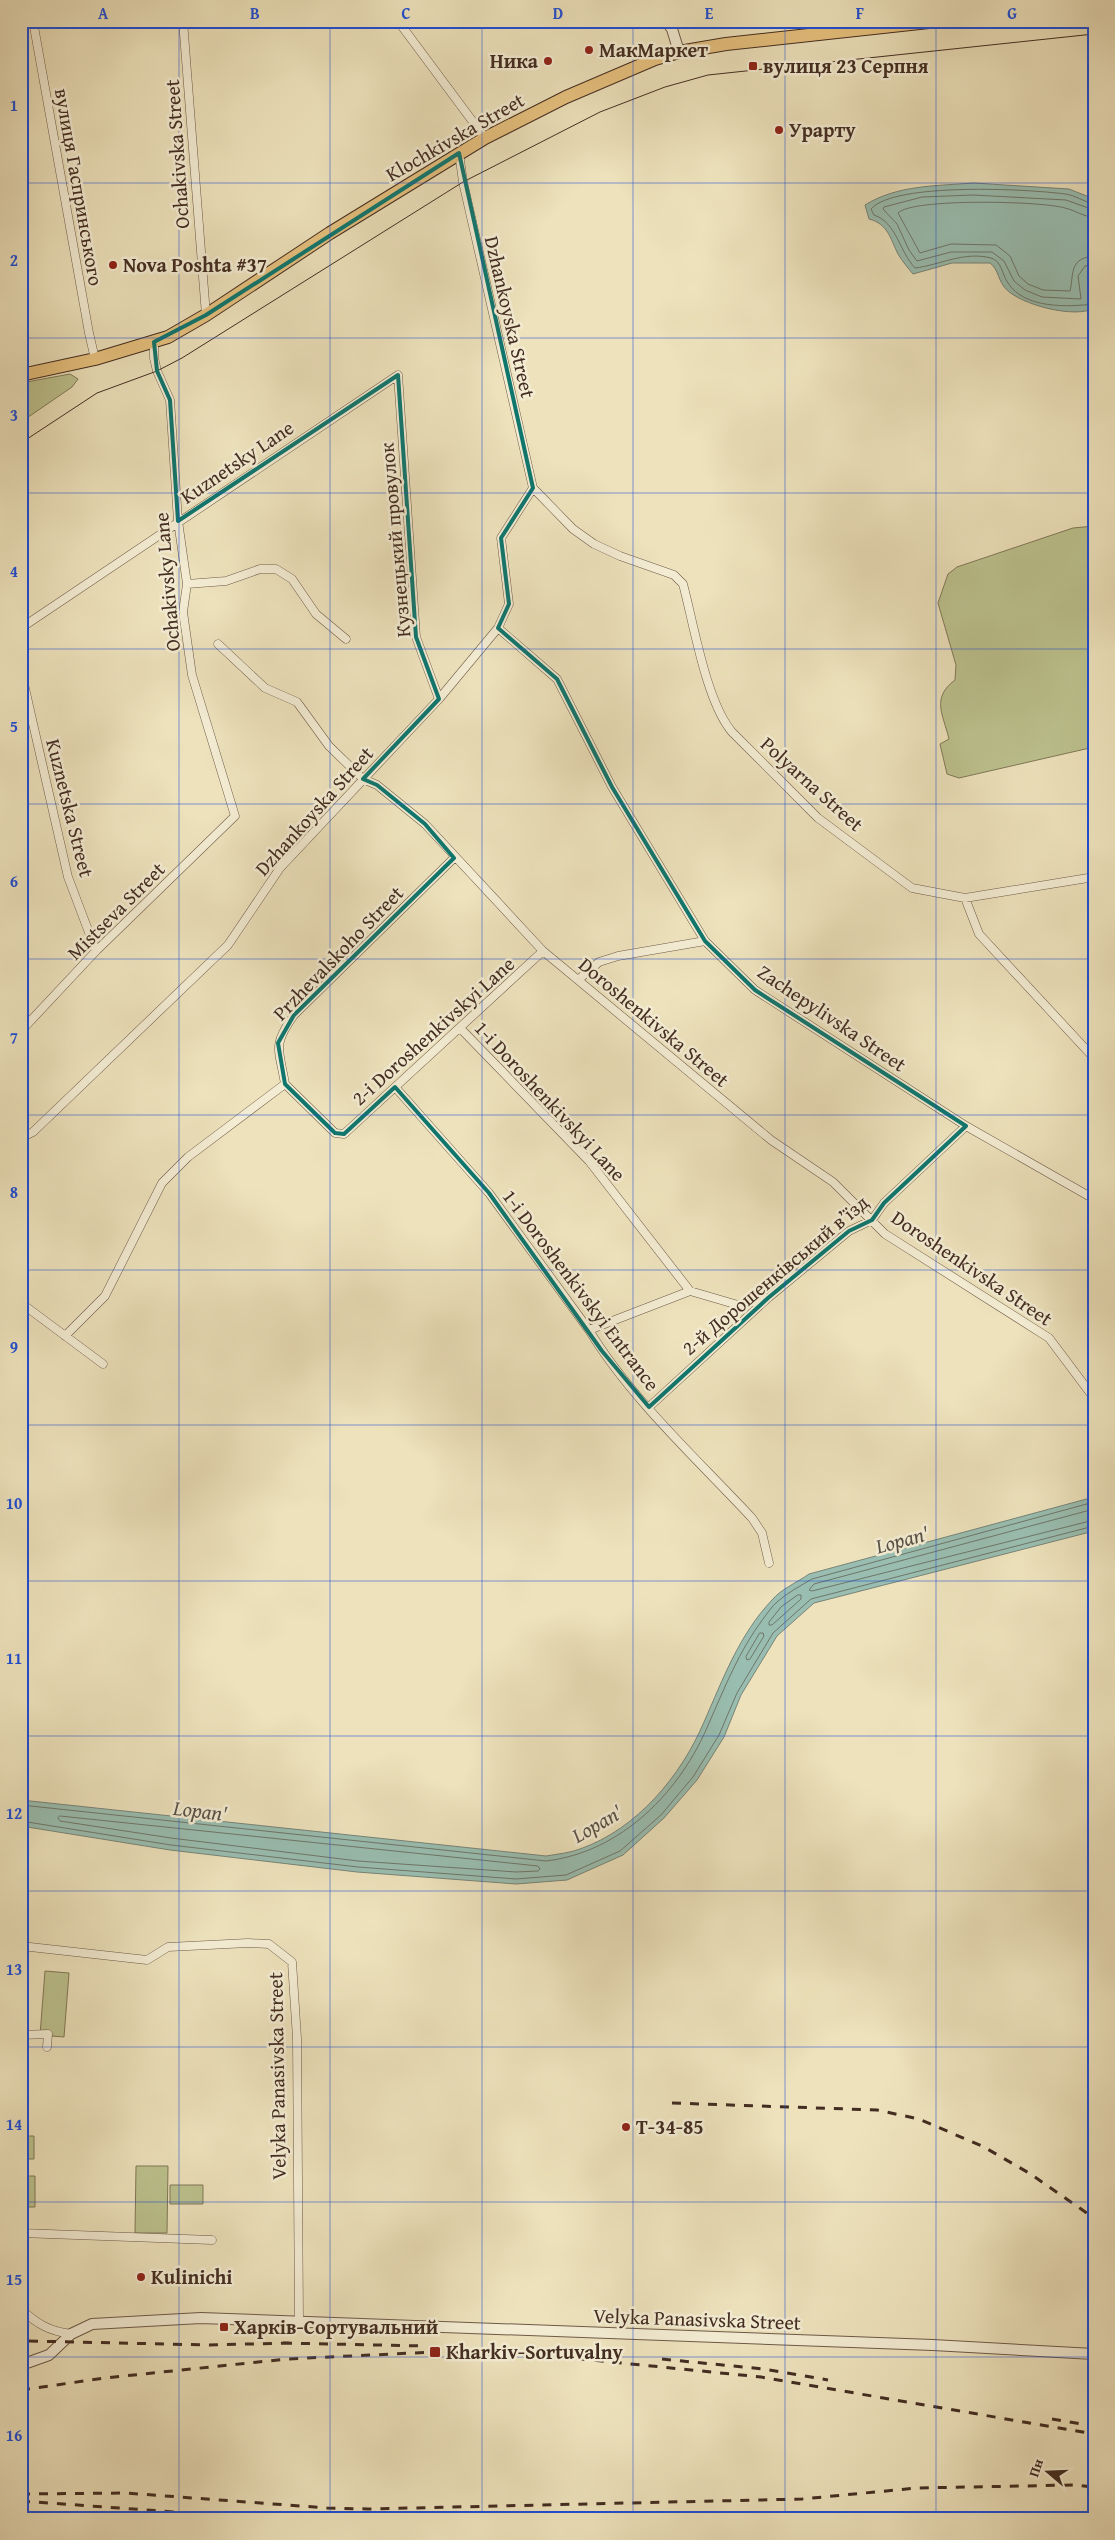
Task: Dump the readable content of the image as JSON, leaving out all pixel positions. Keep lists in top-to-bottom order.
{
  "streets": {
    "main road": ["Klochkivska Street"],
    "street": [
      "Ochakivska Street",
      "вулиця Гаспринського",
      "Dzhankoyska Street",
      "Kuznetsky Lane",
      "Ochakivsky Lane",
      "Polyarna Street",
      "Kuznetska Street",
      "Mistseva Street",
      "Przhevalskoho Street",
      "Zachepylivska Street",
      "Doroshenkivska Street",
      "2-i Doroshenkivskyi Lane",
      "1-i Doroshenkivskyi Lane",
      "2-й Дорошенківський в’їзд",
      "1-i Doroshenkivskyi Entrance",
      "Velyka Panasivska Street"
    ]
  },
  "crossings": [
    ["Klochkivska Street", "Ochakivska Street"],
    ["Klochkivska Street", "вулиця Гаспринського"],
    ["Klochkivska Street", "Dzhankoyska Street"],
    ["Klochkivska Street", "Ochakivsky Lane"],
    ["Dzhankoyska Street", "Kuznetsky Lane"],
    ["Dzhankoyska Street", "Polyarna Street"],
    ["Dzhankoyska Street", "Zachepylivska Street"],
    ["Dzhankoyska Street", "Doroshenkivska Street"],
    ["Kuznetsky Lane", "Ochakivsky Lane"],
    ["Ochakivsky Lane", "Mistseva Street"],
    ["Kuznetska Street", "Mistseva Street"],
    ["Przhevalskoho Street", "Doroshenkivska Street"],
    ["Przhevalskoho Street", "2-i Doroshenkivskyi Lane"],
    ["Zachepylivska Street", "2-й Дорошенківський в’їзд"],
    ["Doroshenkivska Street", "2-i Doroshenkivskyi Lane"],
    ["Doroshenkivska Street", "2-й Дорошенківський в’їзд"],
    ["2-i Doroshenkivskyi Lane", "1-i Doroshenkivskyi Lane"],
    ["2-i Doroshenkivskyi Lane", "1-i Doroshenkivskyi Entrance"],
    ["2-й Дорошенківський в’їзд", "1-i Doroshenkivskyi Entrance"]
  ],
  "water": ["Lopan'"],
  "places": {
    "other": [
      "МакМаркет",
      "Ника",
      "Урарту",
      "Nova Poshta #37",
      "Т-34-85",
      "Kulinichi"
    ],
    "transit": ["вулиця 23 Серпня", "Харків-Сортувальний", "Kharkіv-Sortuvalny"]
  },
  "north": "left",
  "grid": {
    "columns": [
      "A",
      "B",
      "C",
      "D",
      "E",
      "F",
      "G"
    ],
    "rows": [
      "1",
      "2",
      "3",
      "4",
      "5",
      "6",
      "7",
      "8",
      "9",
      "10",
      "11",
      "12",
      "13",
      "14",
      "15",
      "16"
    ]
  }
}
